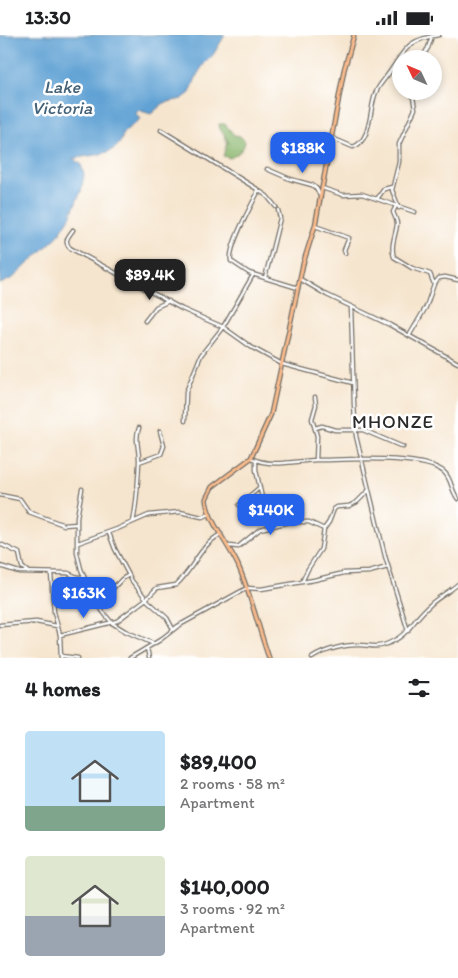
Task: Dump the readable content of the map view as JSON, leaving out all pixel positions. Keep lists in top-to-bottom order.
{
  "districts": ["MHONZE"],
  "water": ["Lake Victoria"],
  "north": "top left",
  "page": {
    "status": "13:30",
    "price": [
      "$188K",
      "$89.4K",
      "$140K",
      "$163K"
    ],
    "heading": "4 homes",
    "list": [
      {
        "name": "$89,400",
        "note": "2 rooms · 58 m² · Apartment"
      },
      {
        "name": "$140,000",
        "note": "3 rooms · 92 m² · Apartment"
      }
    ]
  }
}
